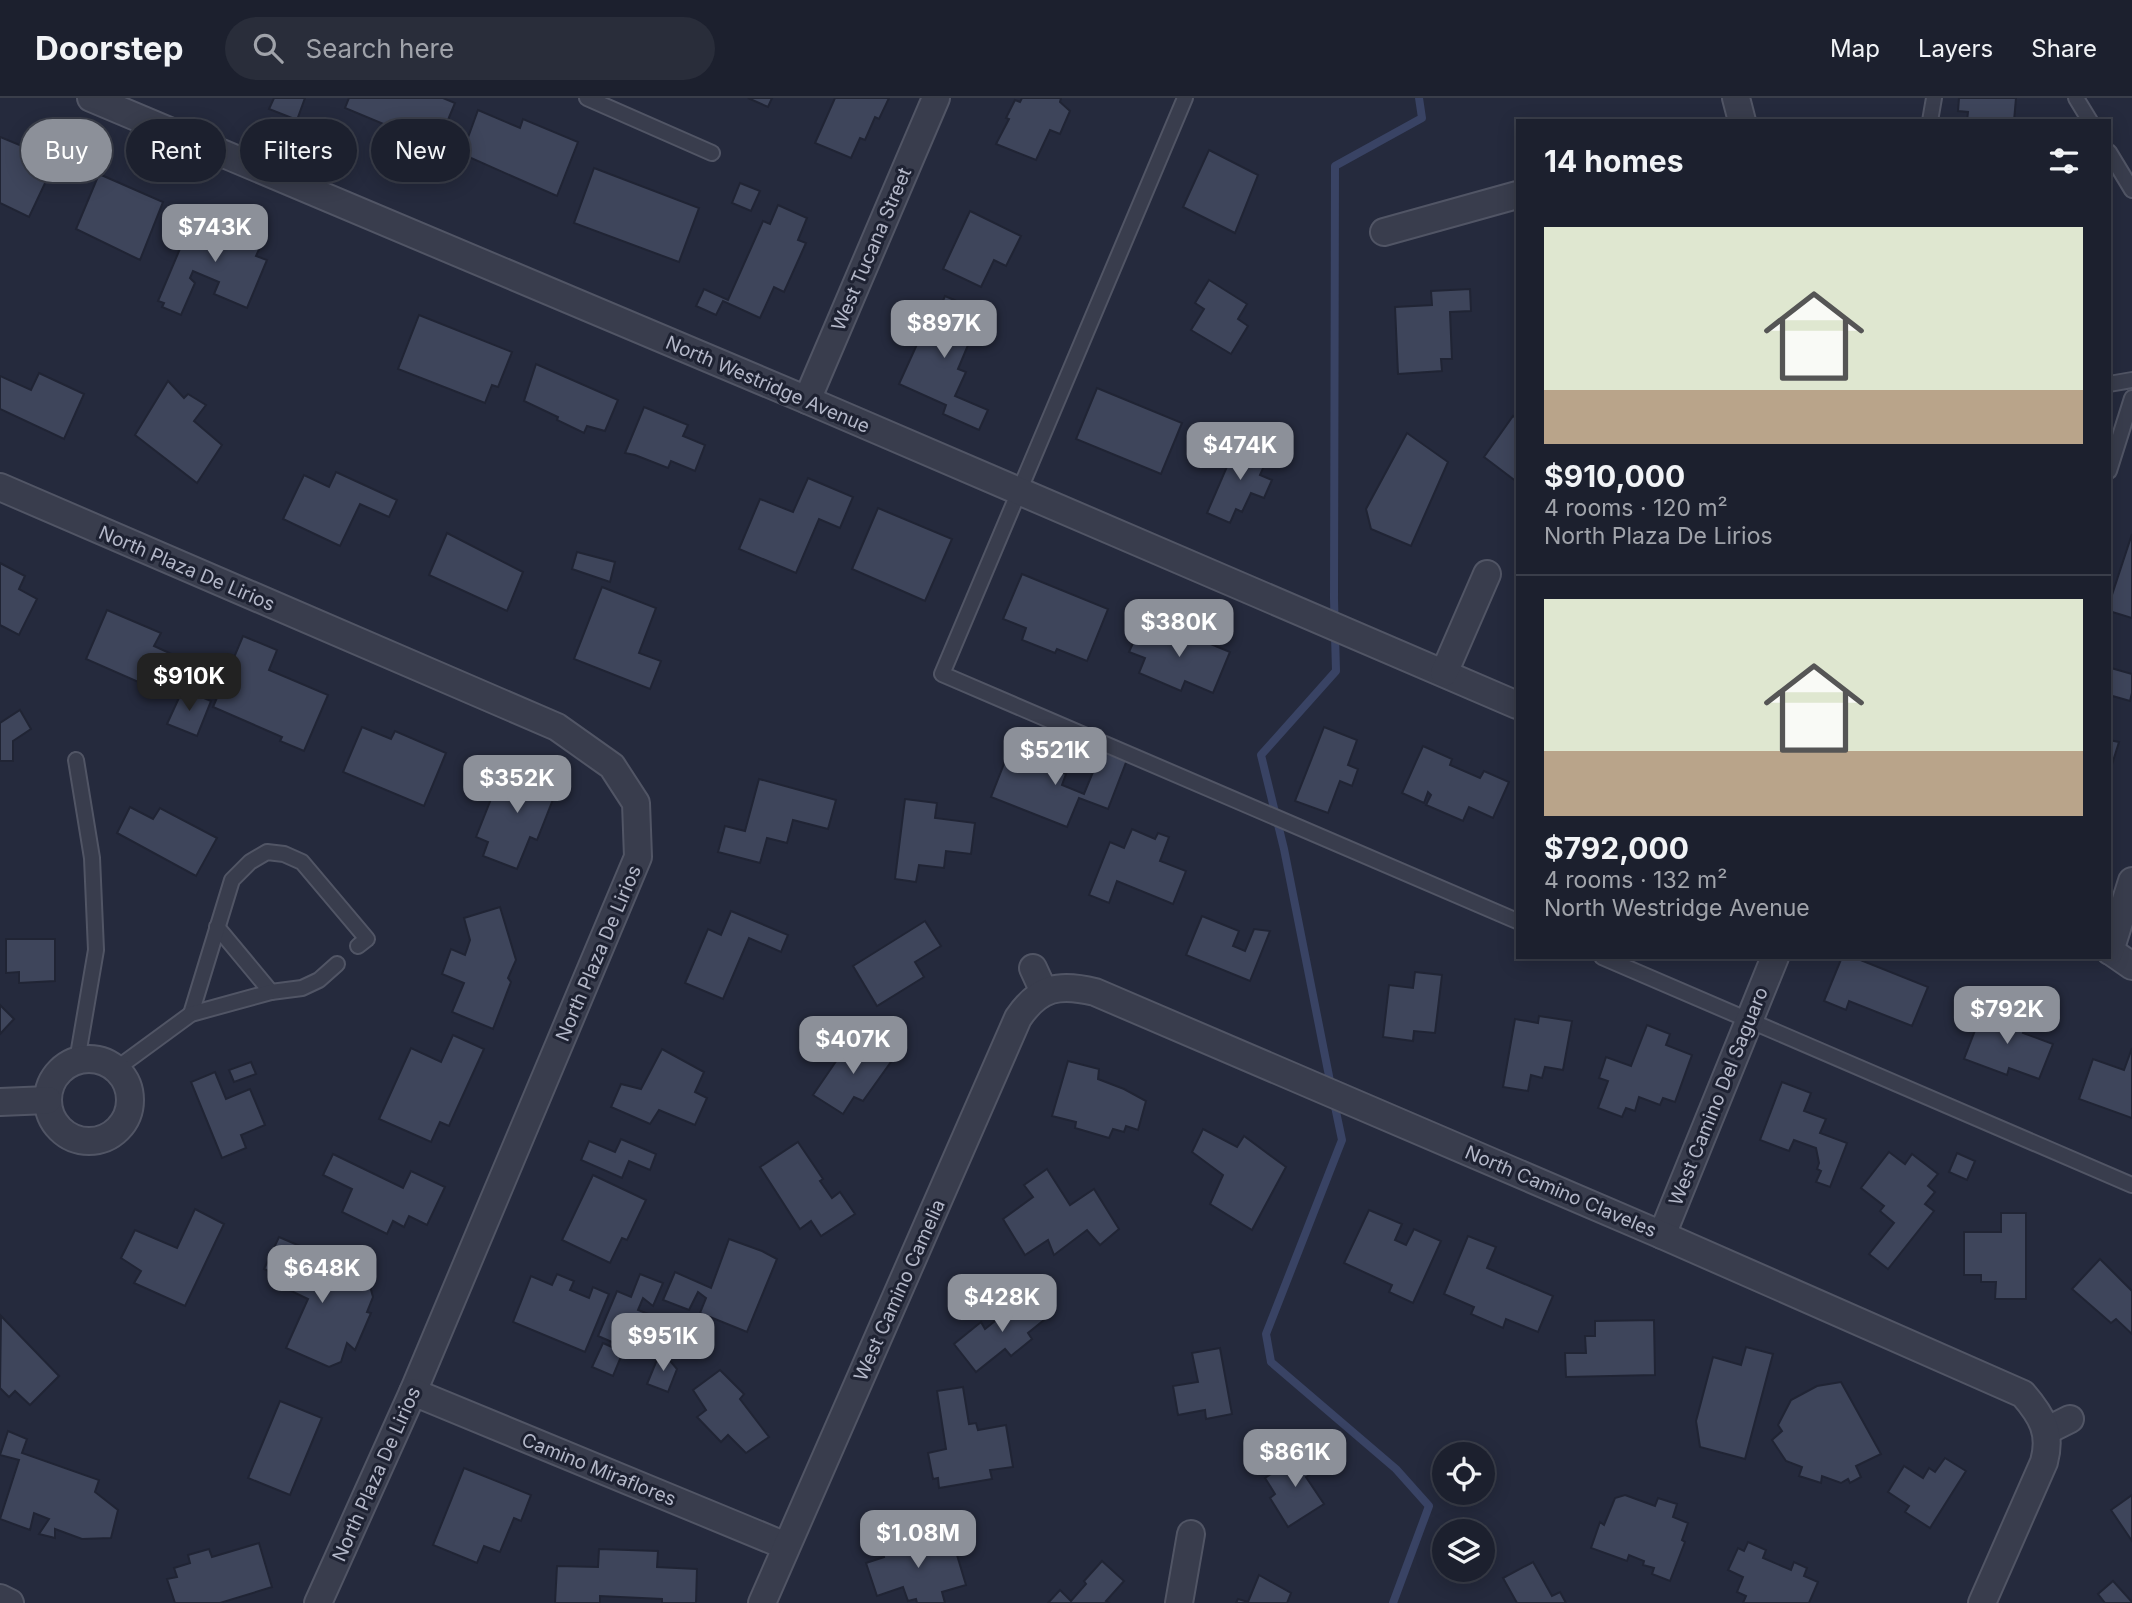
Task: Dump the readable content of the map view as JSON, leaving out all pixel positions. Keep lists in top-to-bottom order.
{
  "streets": {
    "street": [
      "West Tucana Street",
      "North Westridge Avenue",
      "North Plaza De Lirios",
      "West Camino Del Saguaro",
      "North Camino Claveles",
      "West Camino Camelia",
      "Camino Miraflores"
    ]
  },
  "crossings": [
    ["West Tucana Street", "North Westridge Avenue"],
    ["North Plaza De Lirios", "Camino Miraflores"],
    ["West Camino Del Saguaro", "North Camino Claveles"],
    ["North Camino Claveles", "West Camino Camelia"],
    ["West Camino Camelia", "Camino Miraflores"]
  ],
  "page": {
    "header": "Doorstep",
    "search": "Search here",
    "nav": ["Map", "Layers", "Share"],
    "chip": [
      "Buy",
      "Rent",
      "Filters",
      "New"
    ],
    "heading": "14 homes",
    "list": [
      {
        "name": "$910,000",
        "note": "4 rooms · 120 m² · North Plaza De Lirios"
      },
      {
        "name": "$792,000",
        "note": "4 rooms · 132 m² · North Westridge Avenue"
      }
    ],
    "price": [
      "$743K",
      "$897K",
      "$474K",
      "$380K",
      "$910K",
      "$521K",
      "$352K",
      "$792K",
      "$407K",
      "$648K",
      "$428K",
      "$951K",
      "$861K",
      "$1.08M"
    ]
  }
}
